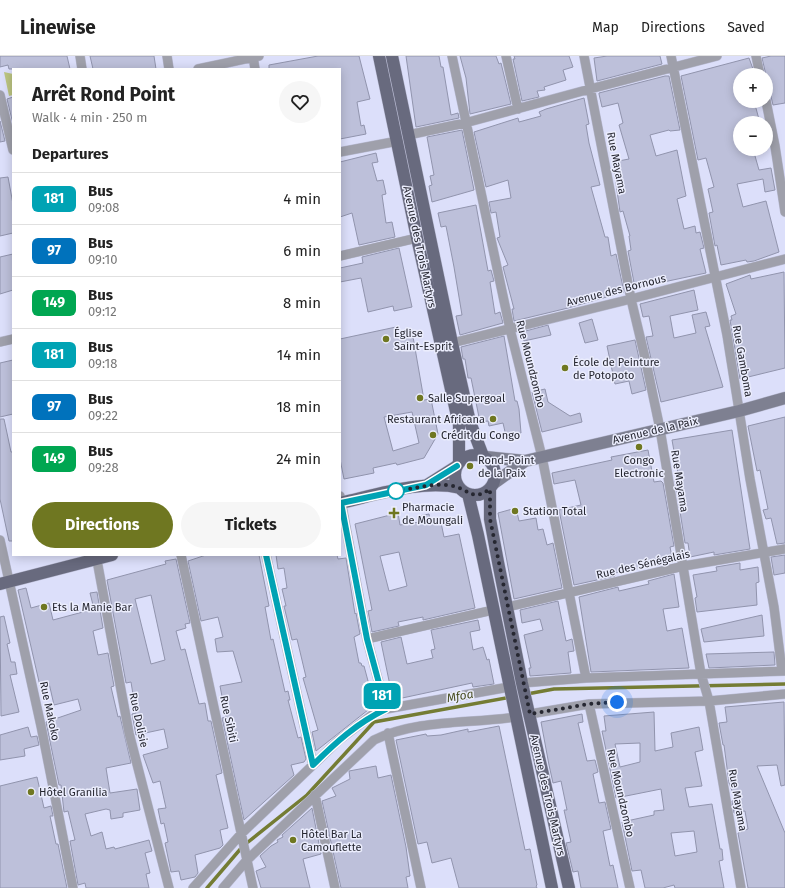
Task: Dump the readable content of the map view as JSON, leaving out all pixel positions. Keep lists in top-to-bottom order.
{
  "streets": {
    "main road": ["Avenue des Trois Martyrs", "Avenue de la Paix"],
    "street": [
      "Rue Mayama",
      "Avenue des Bornous",
      "Rue Gamboma",
      "Rue Moundzombo",
      "Rue des Sénégalais",
      "Rue Makoko",
      "Rue Sibiti",
      "Rue Dolisie"
    ]
  },
  "crossings": [
    ["Rue Mayama", "Avenue des Bornous"],
    ["Rue Mayama", "Avenue de la Paix"],
    ["Rue Mayama", "Rue des Sénégalais"],
    ["Avenue des Trois Martyrs", "Avenue des Bornous"],
    ["Avenue des Trois Martyrs", "Avenue de la Paix"],
    ["Avenue des Trois Martyrs", "Rue des Sénégalais"],
    ["Avenue des Bornous", "Rue Gamboma"],
    ["Avenue des Bornous", "Rue Moundzombo"],
    ["Rue Gamboma", "Avenue de la Paix"],
    ["Rue Gamboma", "Rue des Sénégalais"],
    ["Rue Moundzombo", "Avenue de la Paix"],
    ["Rue Moundzombo", "Rue des Sénégalais"]
  ],
  "water": ["Mfoa"],
  "places": {
    "other": [
      "Église Saint-Esprit",
      "École de Peinture de Potopoto",
      "Salle Supergoal",
      "Restaurant Africana",
      "Crédit du Congo",
      "Congo Electronic",
      "Rond-Point de la Paix",
      "Station Total",
      "Ets la Manie Bar",
      "Hôtel Granilia",
      "Hôtel Bar La Camouflette"
    ],
    "health": ["Pharmacie de Moungali"]
  },
  "lines": ["bus line 181"],
  "page": {
    "header": "Linewise",
    "nav": ["Map", "Directions", "Saved"],
    "on_map": "181",
    "map_buttons": ["+", "−"],
    "heading": [
      ["Arrêt Rond Point", "Walk · 4 min · 250 m"],
      "Departures"
    ],
    "list": [
      {
        "mark": "181",
        "name": "Bus",
        "note": "09:08",
        "value": "4 min"
      },
      {
        "mark": "97",
        "name": "Bus",
        "note": "09:10",
        "value": "6 min"
      },
      {
        "mark": "149",
        "name": "Bus",
        "note": "09:12",
        "value": "8 min"
      },
      {
        "mark": "181",
        "name": "Bus",
        "note": "09:18",
        "value": "14 min"
      },
      {
        "mark": "97",
        "name": "Bus",
        "note": "09:22",
        "value": "18 min"
      },
      {
        "mark": "149",
        "name": "Bus",
        "note": "09:28",
        "value": "24 min"
      }
    ],
    "buttons": ["Directions", "Tickets"]
  }
}
